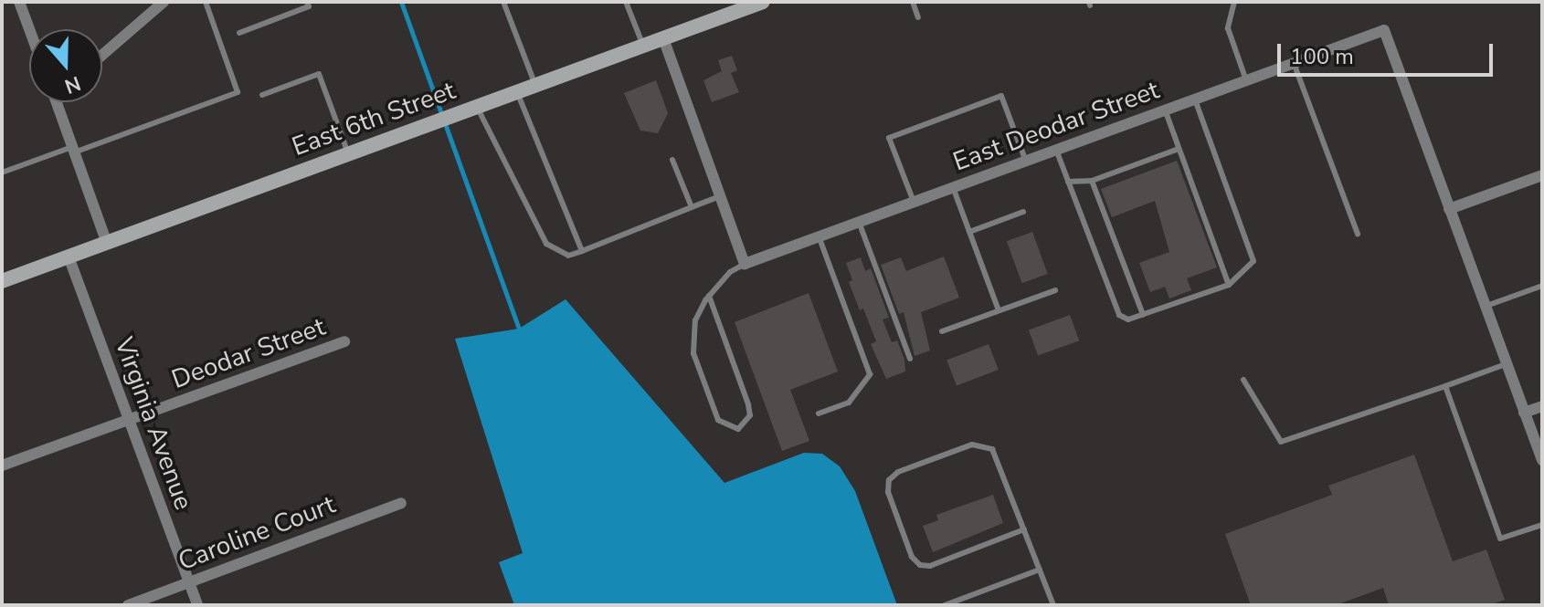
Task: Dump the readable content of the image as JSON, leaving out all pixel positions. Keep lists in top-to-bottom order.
{
  "streets": {
    "main road": ["East 6th Street"],
    "street": [
      "East Deodar Street",
      "Deodar Street",
      "Virginia Avenue",
      "Caroline Court"
    ]
  },
  "crossings": [
    ["East 6th Street", "Virginia Avenue"],
    ["Deodar Street", "Virginia Avenue"],
    ["Virginia Avenue", "Caroline Court"]
  ],
  "scale_bar": "100 m",
  "north": "bottom"
}
